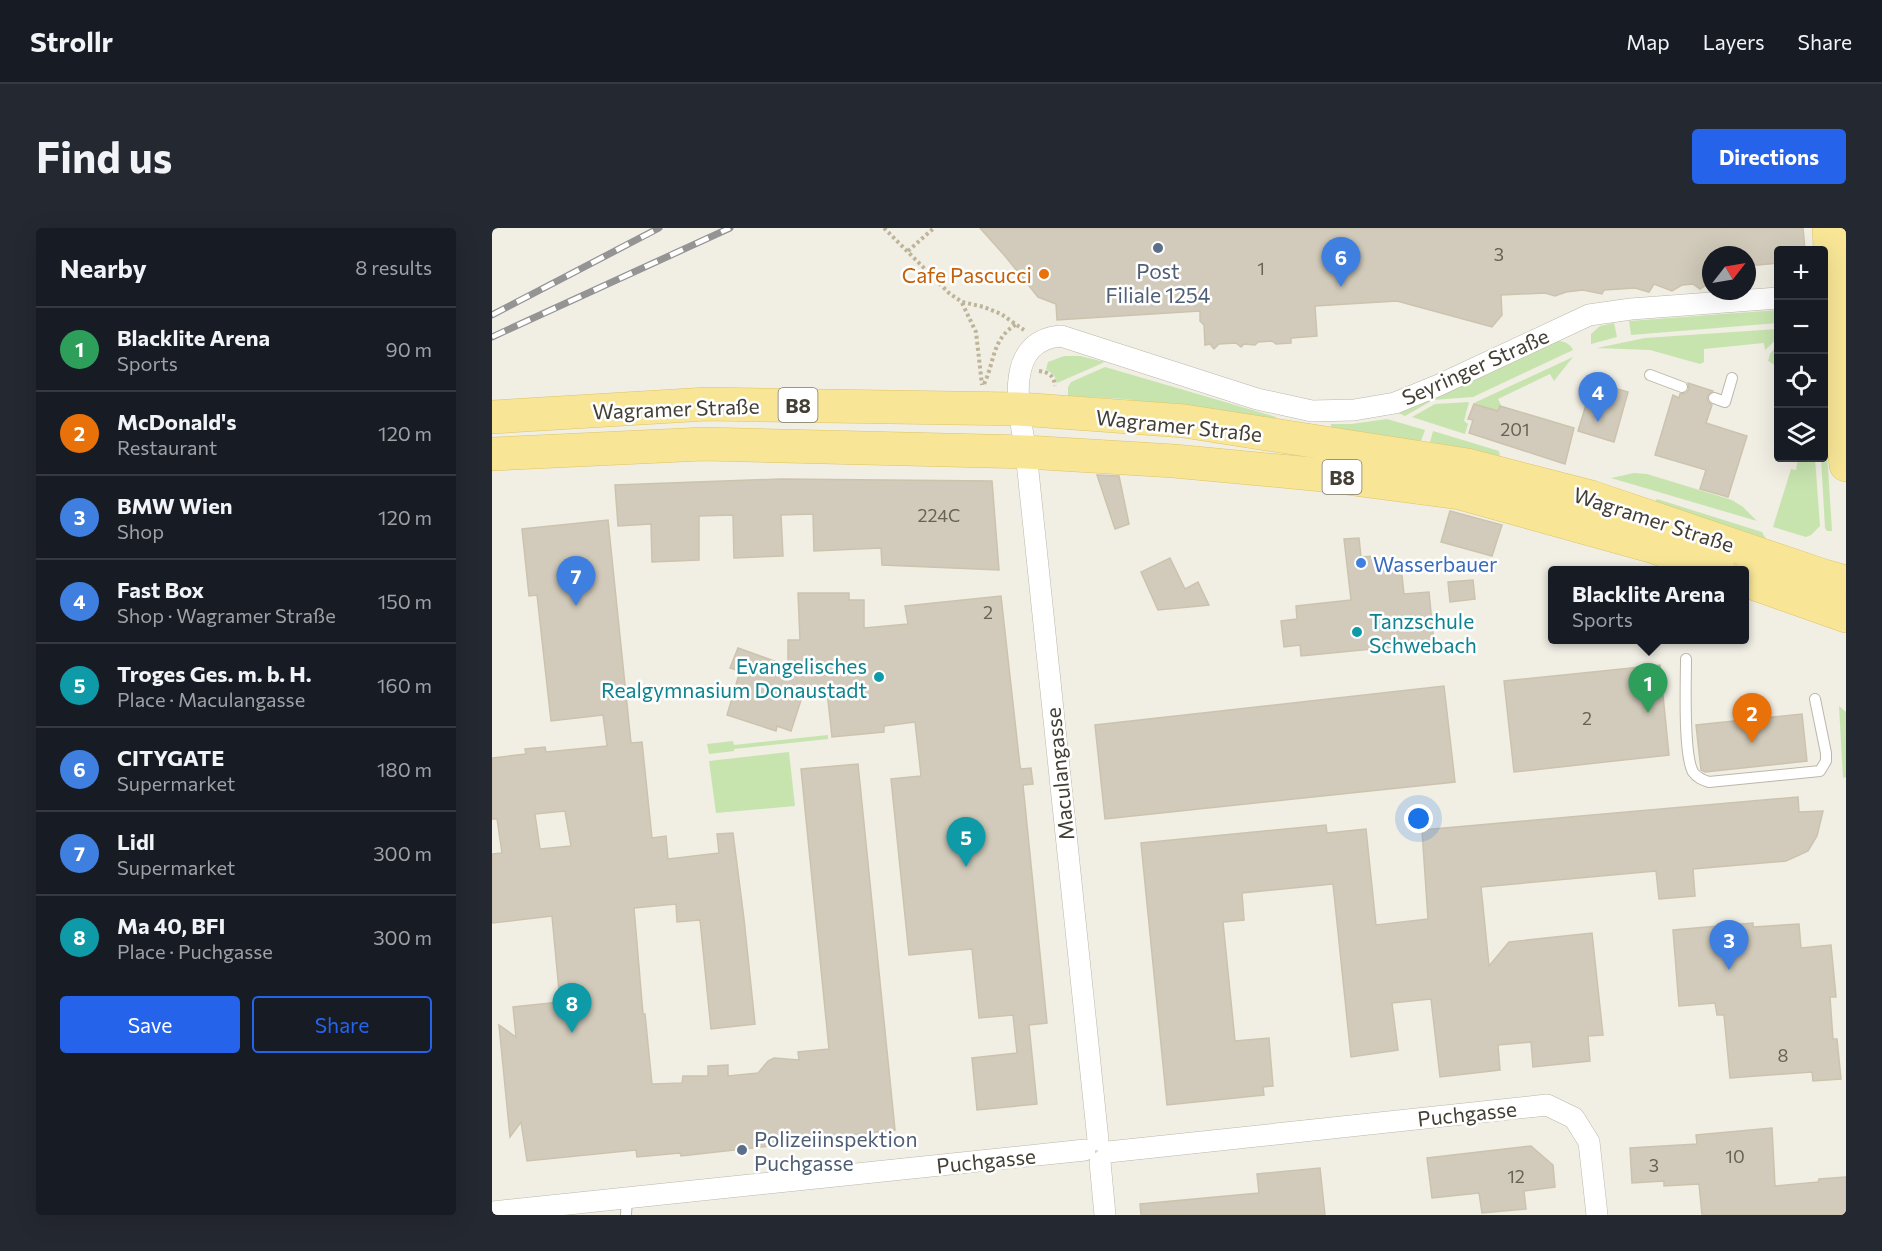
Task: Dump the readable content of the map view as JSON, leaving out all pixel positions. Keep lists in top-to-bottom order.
{
  "streets": {
    "main road": ["B8", "Wagramer Straße"],
    "street": ["Seyringer Straße", "Maculangasse", "Puchgasse"]
  },
  "crossings": [
    ["Seyringer Straße", "Maculangasse"],
    ["Wagramer Straße", "Maculangasse"],
    ["Maculangasse", "Puchgasse"]
  ],
  "places": [
    "Post Filiale 1254",
    "Cafe Pascucci",
    "Wasserbauer",
    "Tanzschule Schwebach",
    "Evangelisches Realgymnasium Donaustadt",
    "Polizeiinspektion Puchgasse"
  ],
  "house_numbers": [
    "3",
    "1",
    "201",
    "224C",
    "2",
    "2",
    "8",
    "10",
    "3",
    "12"
  ],
  "north": "top right",
  "page": {
    "header": "Strollr",
    "nav": ["Map", "Layers", "Share"],
    "buttons": [
      "Directions",
      ["Save", "Share"]
    ],
    "title": "Find us",
    "heading": ["Nearby", "8 results"],
    "pins": [
      "6",
      "4",
      "7",
      "1",
      "2",
      "5",
      "3",
      "8"
    ],
    "map_buttons": ["+", "−"],
    "list": [
      {
        "mark": "1",
        "name": "Blacklite Arena",
        "note": "Sports",
        "value": "90 m"
      },
      {
        "mark": "2",
        "name": "McDonald's",
        "note": "Restaurant",
        "value": "120 m"
      },
      {
        "mark": "3",
        "name": "BMW Wien",
        "note": "Shop",
        "value": "120 m"
      },
      {
        "mark": "4",
        "name": "Fast Box",
        "note": "Shop · Wagramer Straße",
        "value": "150 m"
      },
      {
        "mark": "5",
        "name": "Troges Ges. m. b. H.",
        "note": "Place · Maculangasse",
        "value": "160 m"
      },
      {
        "mark": "6",
        "name": "CITYGATE",
        "note": "Supermarket",
        "value": "180 m"
      },
      {
        "mark": "7",
        "name": "Lidl",
        "note": "Supermarket",
        "value": "300 m"
      },
      {
        "mark": "8",
        "name": "Ma 40, BFI",
        "note": "Place · Puchgasse",
        "value": "300 m"
      }
    ],
    "popup": ["Blacklite Arena", "Sports"]
  }
}
